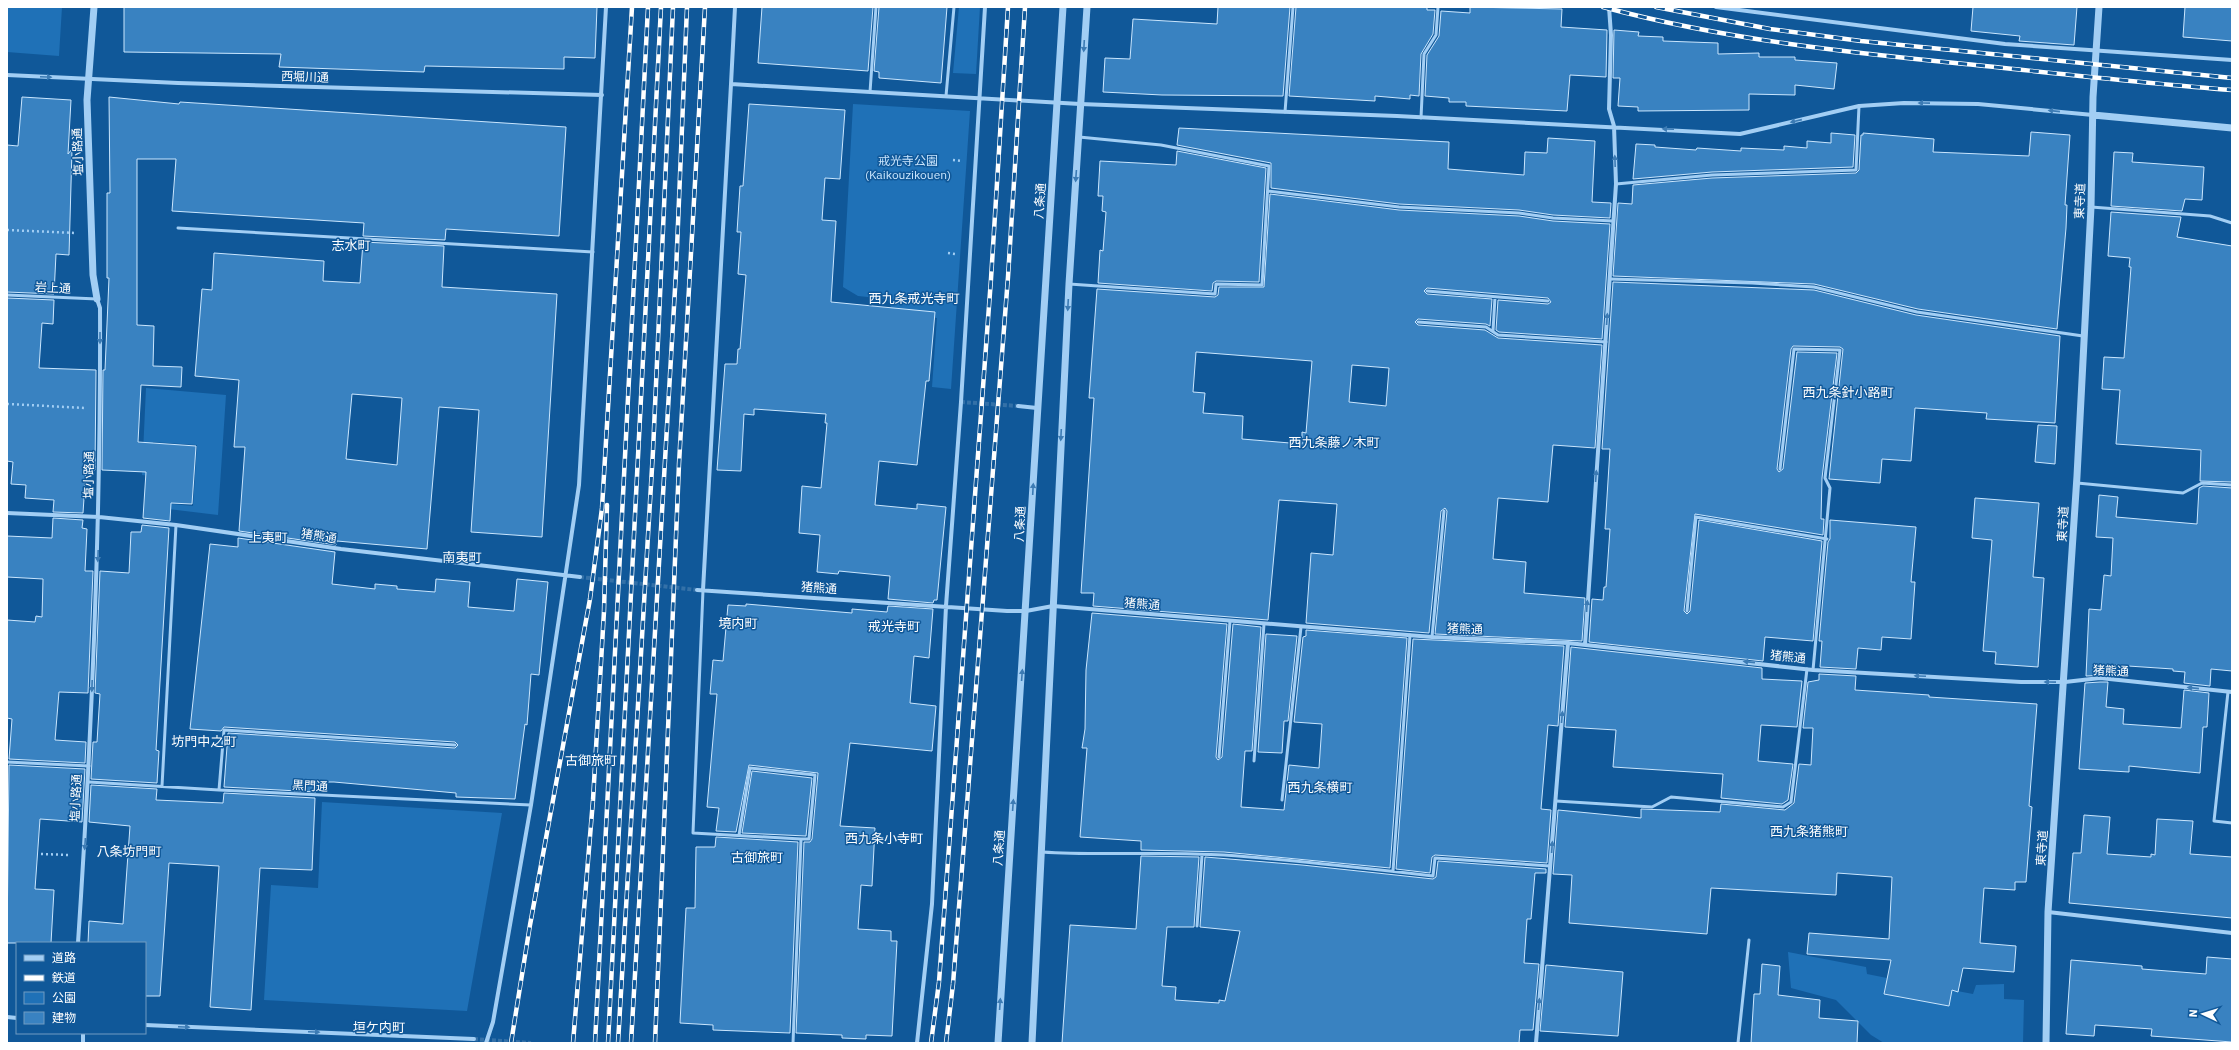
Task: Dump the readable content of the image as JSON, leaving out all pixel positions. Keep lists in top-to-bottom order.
{
  "streets": {
    "street": [
      "西堀川通",
      "塩小路通",
      "八条通",
      "東寺道",
      "猪熊通"
    ],
    "lane": ["岩上通", "黒門通"]
  },
  "crossings": [
    ["西堀川通", "塩小路通"],
    ["塩小路通", "岩上通"],
    ["塩小路通", "猪熊通"],
    ["塩小路通", "黒門通"],
    ["八条通", "猪熊通"],
    ["東寺道", "猪熊通"]
  ],
  "one_way": ["塩小路通"],
  "districts": [
    "志水町",
    "西九条戒光寺町",
    "西九条針小路町",
    "西九条藤ノ木町",
    "上夷町",
    "南夷町",
    "境内町",
    "戒光寺町",
    "坊門中之町",
    "古御旅町",
    "西九条横町",
    "西九条猪熊町",
    "西九条小寺町",
    "八条坊門町",
    "古御旅町",
    "垣ケ内町"
  ],
  "parks": ["戒光寺公園 (Kaikouzikouen)"],
  "legend": [
    "道路",
    "鉄道",
    "公園",
    "建物"
  ],
  "north": "left"
}
